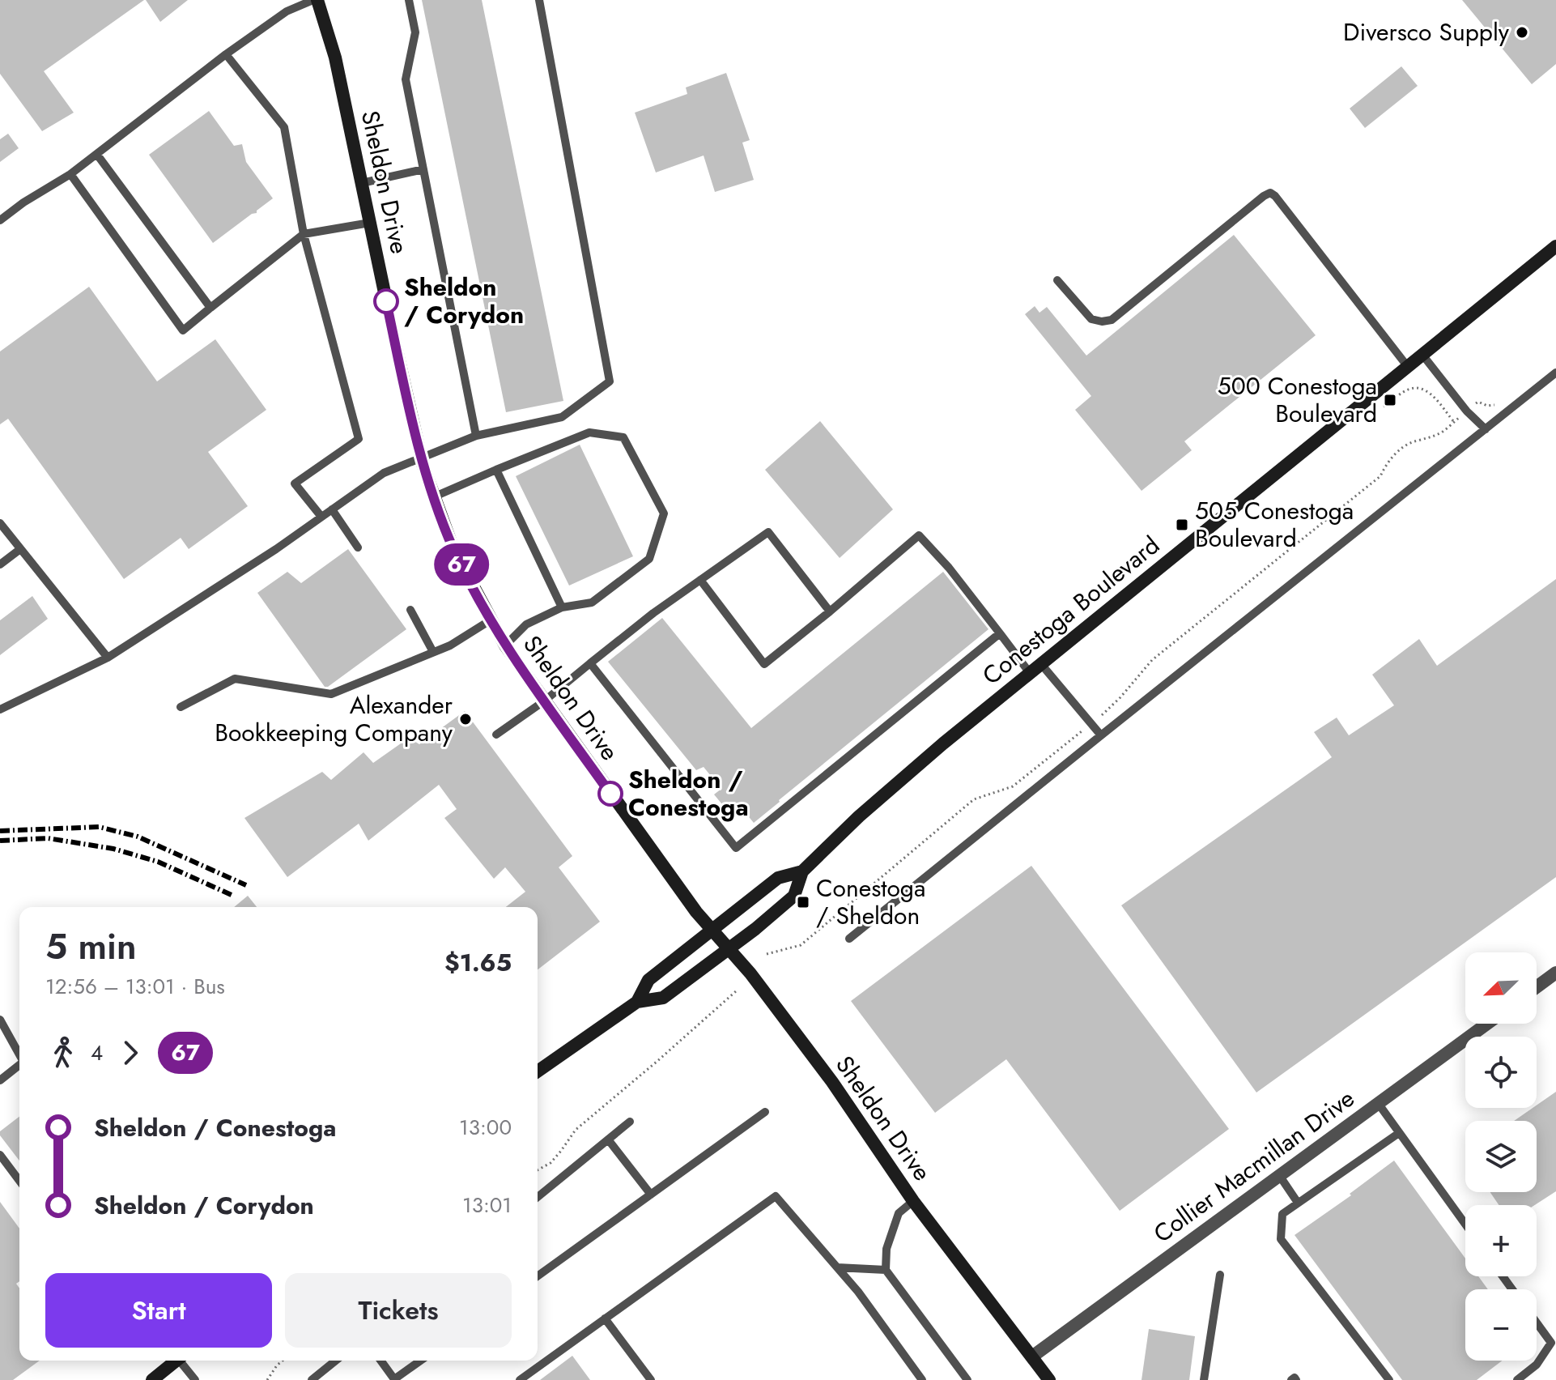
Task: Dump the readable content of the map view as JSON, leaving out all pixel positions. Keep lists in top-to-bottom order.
{
  "streets": {
    "street": ["Sheldon Drive", "Conestoga Boulevard", "Collier Macmillan Drive"]
  },
  "crossings": [
    ["Sheldon Drive", "Conestoga Boulevard"],
    ["Sheldon Drive", "Collier Macmillan Drive"]
  ],
  "places": {
    "other": [
      "Diversco Supply",
      "Sheldon / Corydon",
      "Alexander Bookkeeping Company",
      "Sheldon / Conestoga"
    ],
    "transit": ["500 Conestoga Boulevard", "505 Conestoga Boulevard", "Conestoga / Sheldon"]
  },
  "lines": ["bus line 67"],
  "north": "bottom left",
  "page": {
    "on_map": "67",
    "heading": ["5 min", "12:56 – 13:01 · Bus", "$1.65"],
    "map_buttons": ["+", "−"],
    "legs": ["4", "67"],
    "list": [
      {
        "name": "Sheldon / Conestoga",
        "value": "13:00"
      },
      {
        "name": "Sheldon / Corydon",
        "value": "13:01"
      }
    ],
    "buttons": ["Start", "Tickets"]
  }
}
